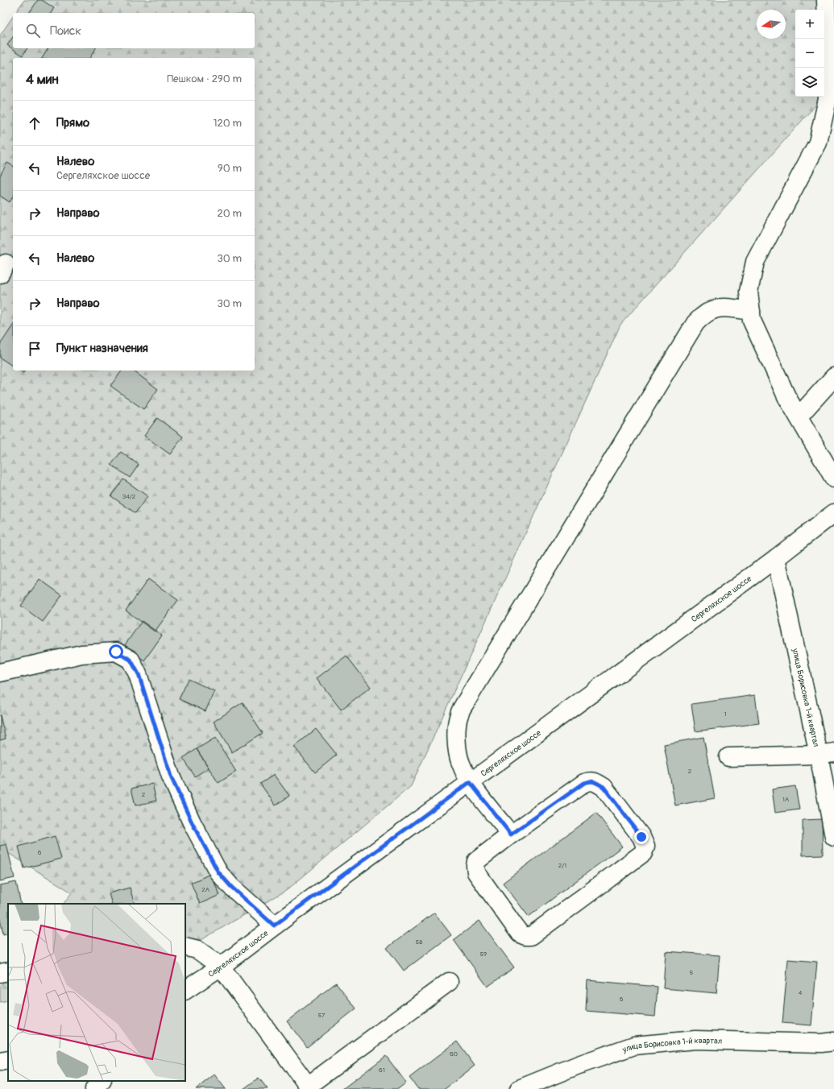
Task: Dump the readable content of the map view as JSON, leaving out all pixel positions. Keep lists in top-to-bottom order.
{
  "streets": {
    "street": ["Сергеляхское шоссе", "улица Борисовка 1-й квартал"]
  },
  "crossings": [
    ["Сергеляхское шоссе", "улица Борисовка 1-й квартал"]
  ],
  "house_numbers": [
    "34/2",
    "1",
    "2",
    "2",
    "1А",
    "6",
    "2/1",
    "2А",
    "58",
    "59",
    "5",
    "4",
    "6",
    "57",
    "60",
    "61"
  ],
  "north": "left",
  "page": {
    "map_buttons": ["+", "−"],
    "search": "Поиск",
    "heading": ["4 мин", "Пешком · 290 m"],
    "list": [
      ["Прямо", "120 m"],
      ["Налево", "Сергеляхское шоссе", "90 m"],
      ["Направо", "20 m"],
      ["Налево", "30 m"],
      ["Направо", "30 m"],
      "Пункт назначения"
    ]
  }
}
